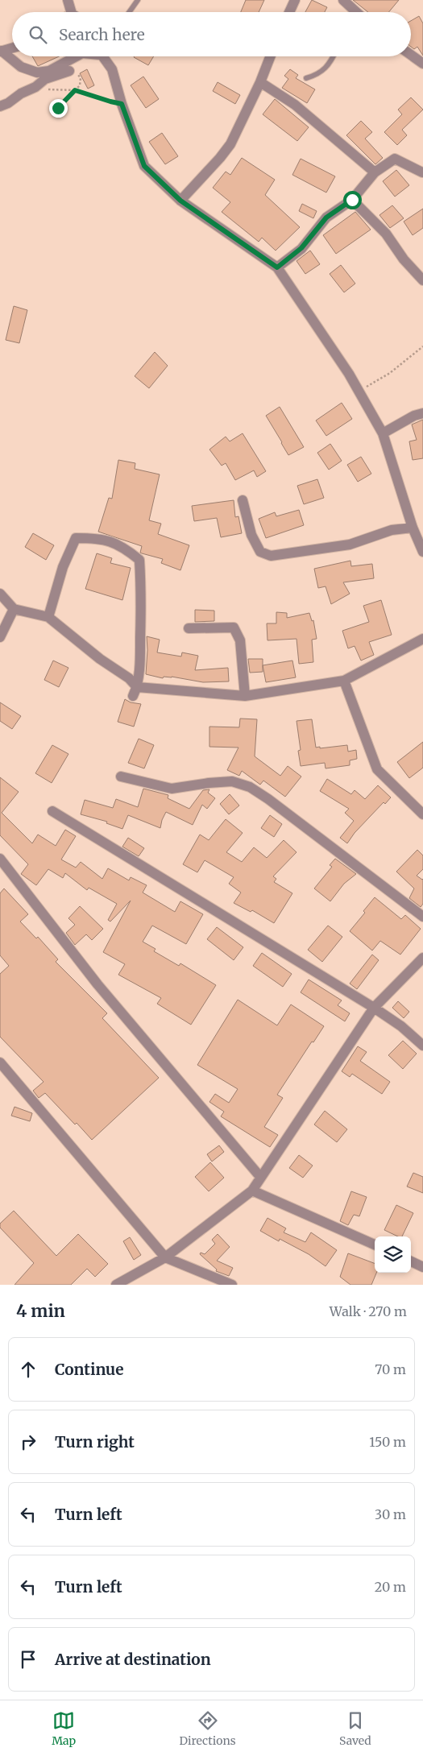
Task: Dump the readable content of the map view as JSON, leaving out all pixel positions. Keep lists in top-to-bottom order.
{
  "page": {
    "search": "Search here",
    "heading": ["4 min", "Walk · 270 m"],
    "list": [
      ["Continue", "70 m"],
      ["Turn right", "150 m"],
      ["Turn left", "30 m"],
      ["Turn left", "20 m"],
      "Arrive at destination"
    ],
    "nav": ["Map", "Directions", "Saved"]
  }
}
